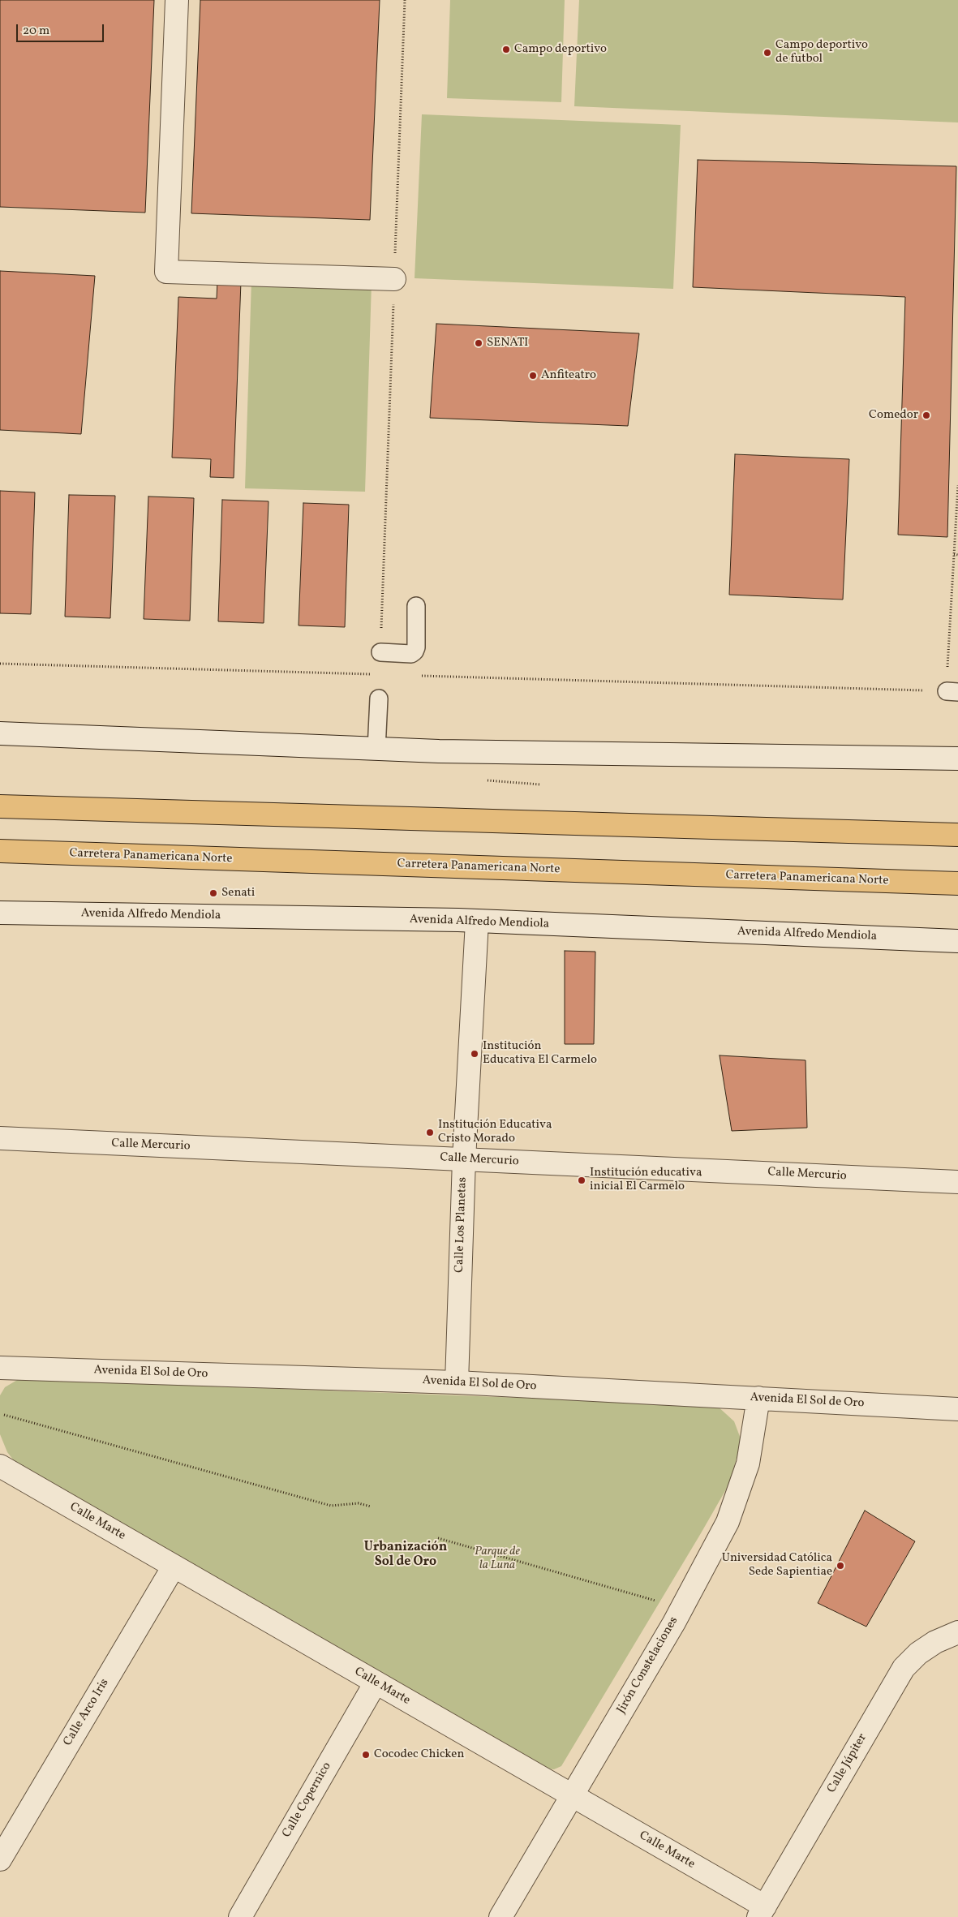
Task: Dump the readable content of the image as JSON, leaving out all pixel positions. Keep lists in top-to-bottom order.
{
  "streets": {
    "highway": ["Carretera Panamericana Norte"],
    "street": [
      "Avenida Alfredo Mendiola",
      "Calle Mercurio",
      "Calle Los Planetas",
      "Avenida El Sol de Oro",
      "Calle Marte",
      "Jirón Constelaciones",
      "Calle Arco Iris",
      "Calle Júpiter",
      "Calle Copernico"
    ]
  },
  "crossings": [
    ["Avenida Alfredo Mendiola", "Calle Los Planetas"],
    ["Calle Mercurio", "Calle Los Planetas"],
    ["Calle Los Planetas", "Avenida El Sol de Oro"],
    ["Avenida El Sol de Oro", "Jirón Constelaciones"],
    ["Calle Marte", "Jirón Constelaciones"],
    ["Calle Marte", "Calle Arco Iris"],
    ["Calle Marte", "Calle Júpiter"],
    ["Calle Marte", "Calle Copernico"]
  ],
  "districts": ["Urbanización Sol de Oro"],
  "parks": ["Parque de la Luna"],
  "places": [
    "Campo deportivo",
    "Campo deportivo de futbol",
    "SENATI",
    "Anfiteatro",
    "Comedor",
    "Senati",
    "Institución Educativa El Carmelo",
    "Institución Educativa Cristo Morado",
    "Institución educativa inicial El Carmelo",
    "Universidad Católica Sede Sapientiae",
    "Cocodec Chicken"
  ],
  "scale_bar": "20 m"
}
